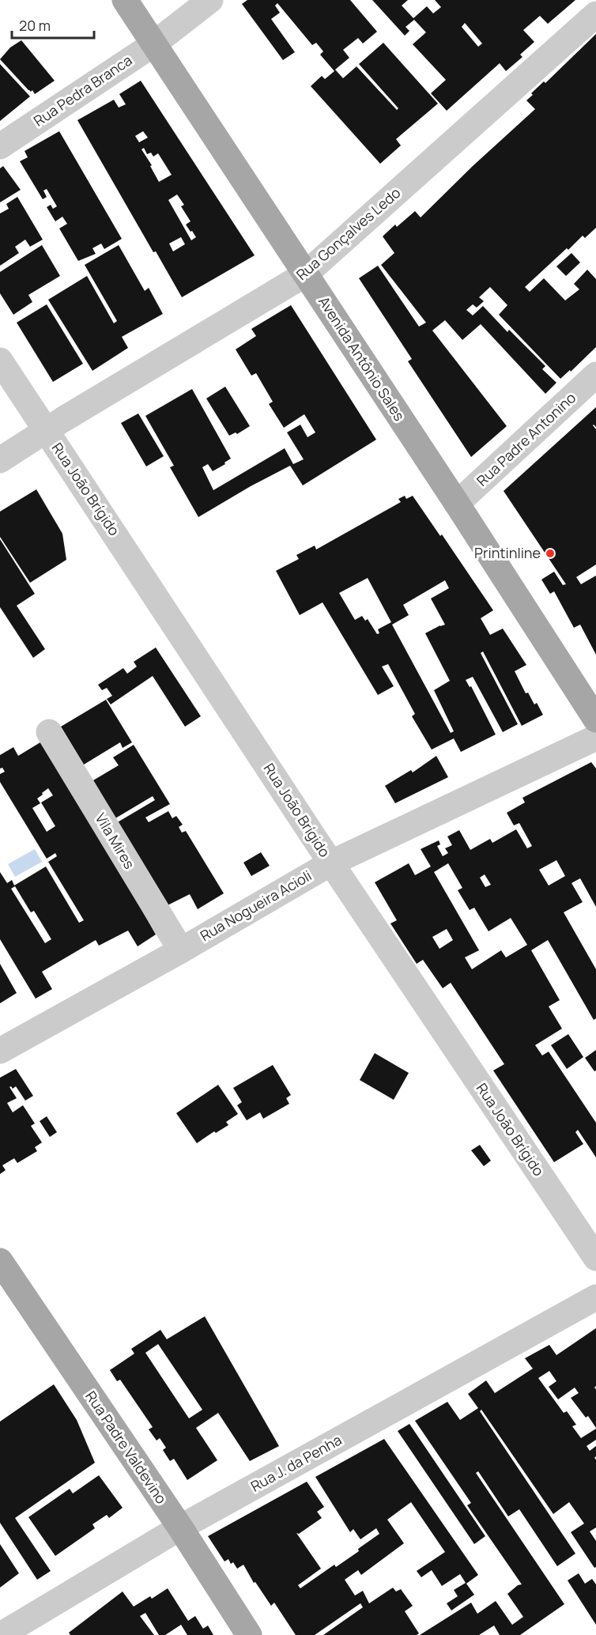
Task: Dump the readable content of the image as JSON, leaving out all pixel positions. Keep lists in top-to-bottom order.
{
  "streets": {
    "main road": ["Avenida Antônio Sales", "Rua Padre Valdevino"],
    "street": [
      "Rua Pedra Branca",
      "Rua Gonçalves Ledo",
      "Rua Padre Antonino",
      "Rua João Brígido",
      "Vila Mires",
      "Rua Nogueira Acioli",
      "Rua J. da Penha"
    ]
  },
  "crossings": [
    ["Rua Pedra Branca", "Avenida Antônio Sales"],
    ["Rua Gonçalves Ledo", "Avenida Antônio Sales"],
    ["Rua Gonçalves Ledo", "Rua João Brígido"],
    ["Avenida Antônio Sales", "Rua Padre Antonino"],
    ["Rua João Brígido", "Rua Nogueira Acioli"],
    ["Vila Mires", "Rua Nogueira Acioli"],
    ["Rua Padre Valdevino", "Rua J. da Penha"]
  ],
  "places": ["Printinline"],
  "scale_bar": "20 m"
}
